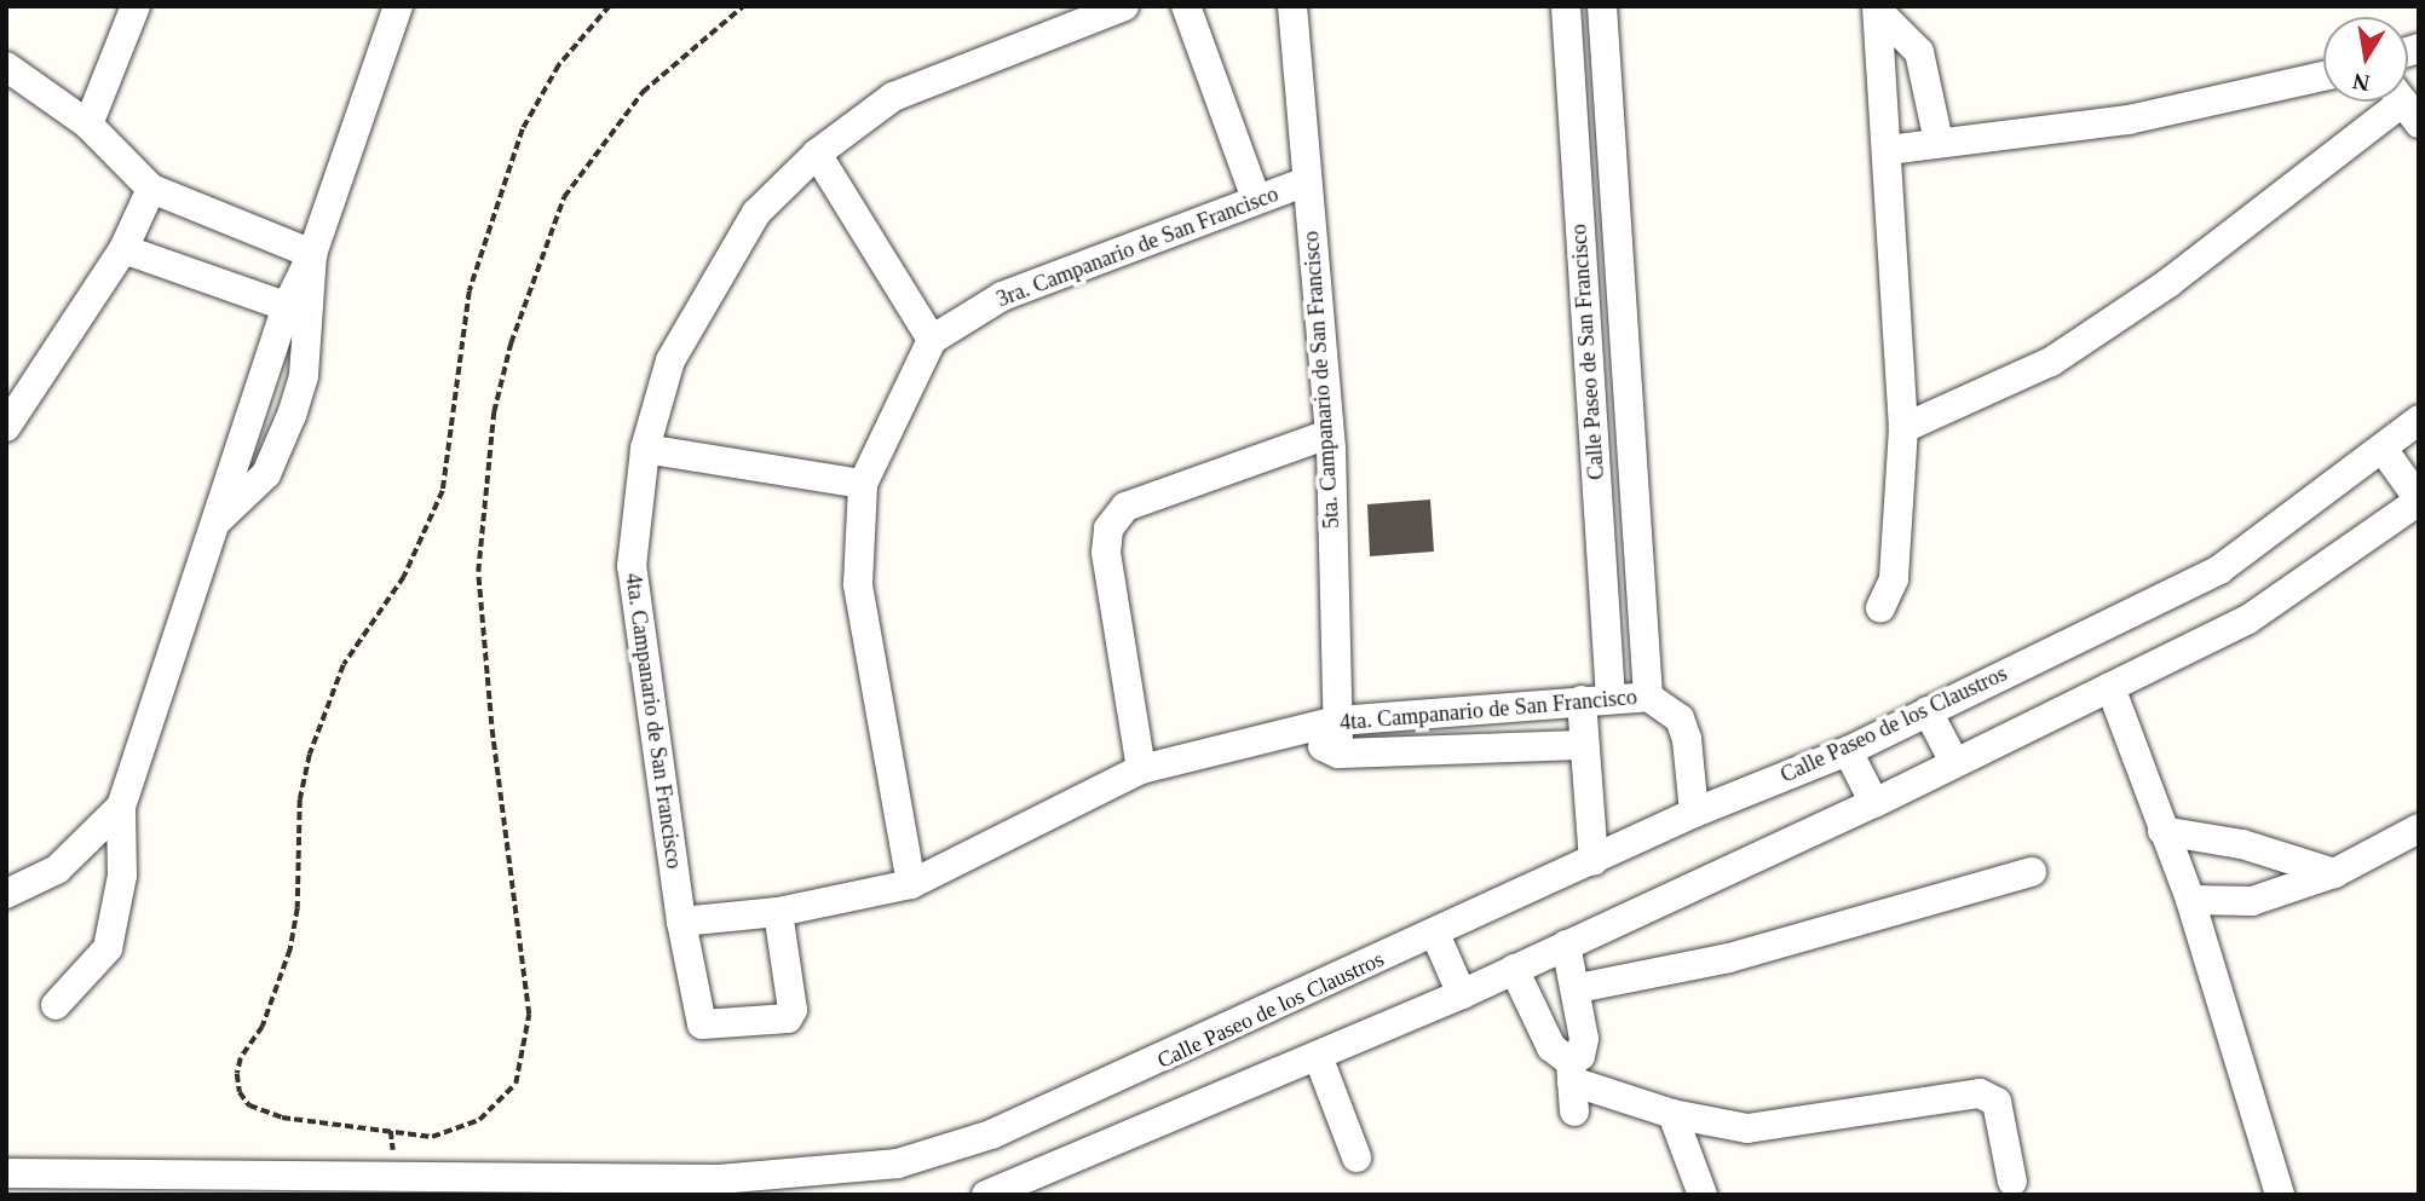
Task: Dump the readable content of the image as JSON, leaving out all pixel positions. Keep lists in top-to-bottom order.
{
  "streets": {
    "street": [
      "3ra. Campanario de San Francisco",
      "Calle Paseo de San Francisco",
      "5ta. Campanario de San Francisco",
      "4ta. Campanario de San Francisco",
      "Calle Paseo de los Claustros"
    ]
  },
  "crossings": [
    ["3ra. Campanario de San Francisco", "5ta. Campanario de San Francisco"],
    ["Calle Paseo de San Francisco", "4ta. Campanario de San Francisco"],
    ["Calle Paseo de San Francisco", "Calle Paseo de los Claustros"],
    ["5ta. Campanario de San Francisco", "4ta. Campanario de San Francisco"],
    ["4ta. Campanario de San Francisco", "Calle Paseo de los Claustros"]
  ],
  "north": "bottom"
}
